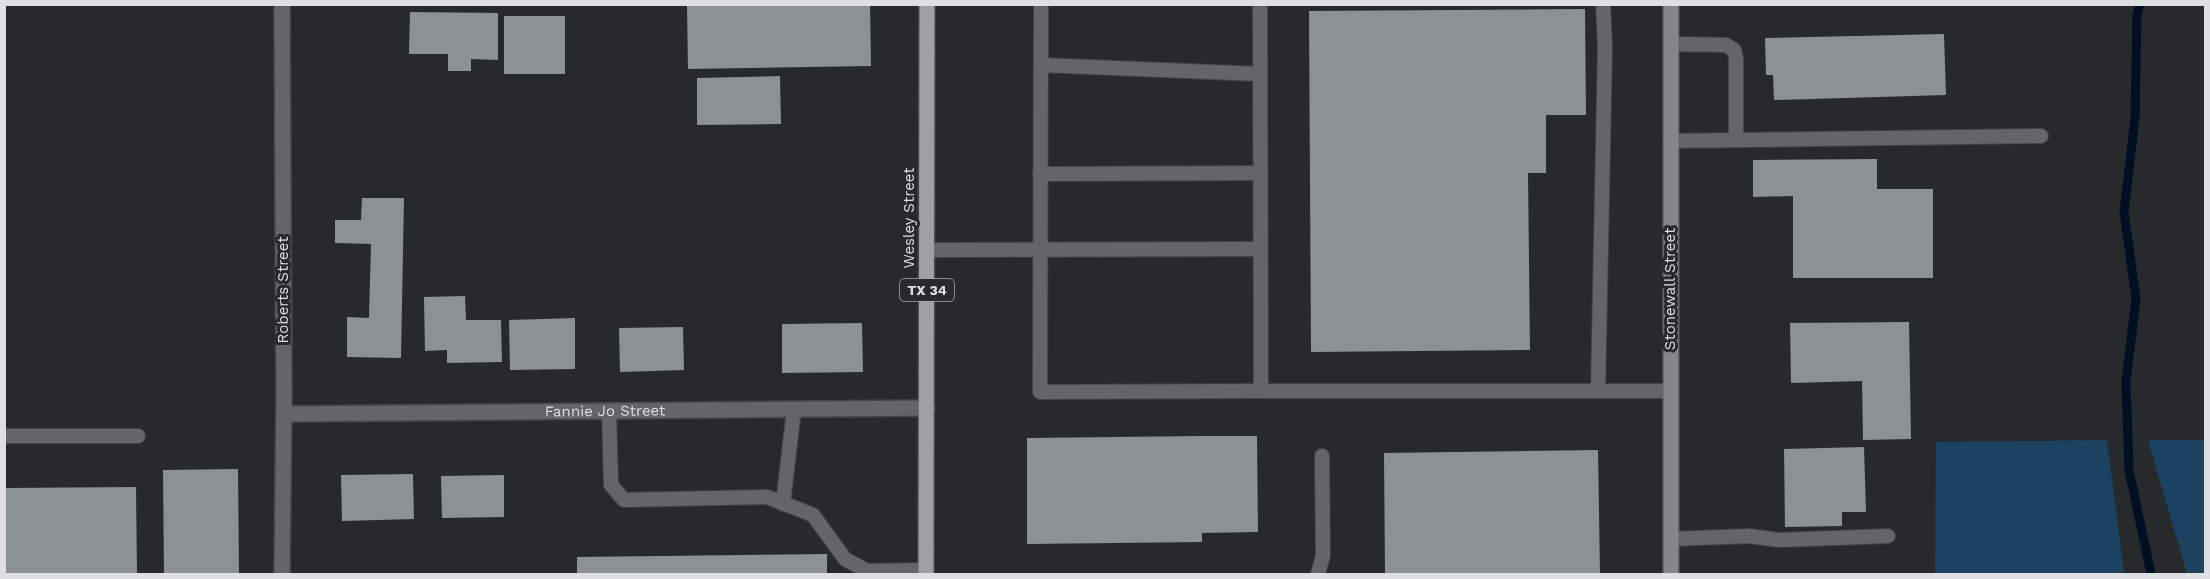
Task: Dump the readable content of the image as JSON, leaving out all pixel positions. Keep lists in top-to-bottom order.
{
  "streets": {
    "main road": ["Wesley Street", "TX 34"],
    "street": ["Stonewall Street", "Roberts Street", "Fannie Jo Street"]
  },
  "crossings": [
    ["Wesley Street", "Fannie Jo Street"],
    ["Roberts Street", "Fannie Jo Street"]
  ]
}
